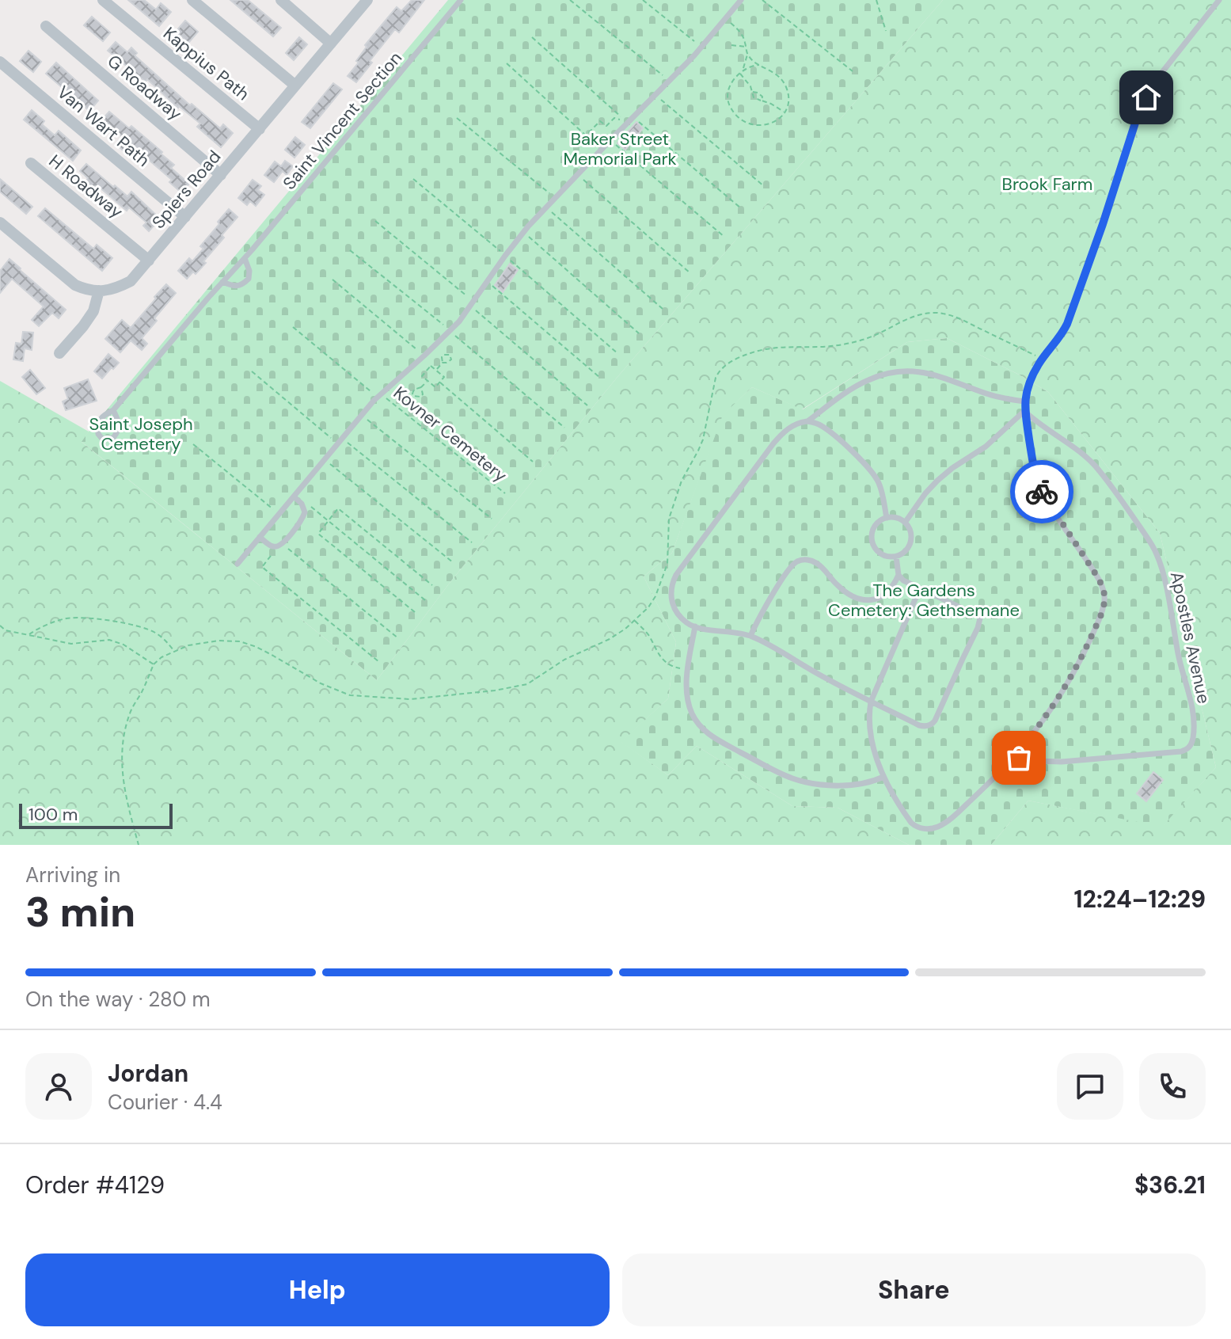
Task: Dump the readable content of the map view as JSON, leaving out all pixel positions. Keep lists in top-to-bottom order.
{
  "streets": {
    "street": [
      "Kappius Path",
      "G Roadway",
      "Van Wart Path",
      "H Roadway",
      "Spiers Road"
    ],
    "lane": ["Saint Vincent Section", "Apostles Avenue"],
    "path": ["Kovner Cemetery"]
  },
  "crossings": [
    ["Kappius Path", "Spiers Road"],
    ["G Roadway", "Spiers Road"],
    ["Van Wart Path", "Spiers Road"],
    ["H Roadway", "Spiers Road"]
  ],
  "parks": [
    "Baker Street Memorial Park",
    "Brook Farm",
    "Saint Joseph Cemetery",
    "The Gardens Cemetery: Gethsemane"
  ],
  "scale_bar": "100 m",
  "page": {
    "scale": "100 m",
    "heading": ["3 min", "Arriving in", "12:24–12:29"],
    "panel": [
      "Jordan",
      "Courier · 4.4",
      "Order #4129",
      "$36.21"
    ],
    "bar": "On the way · 280 m",
    "buttons": ["Help", "Share"]
  }
}
